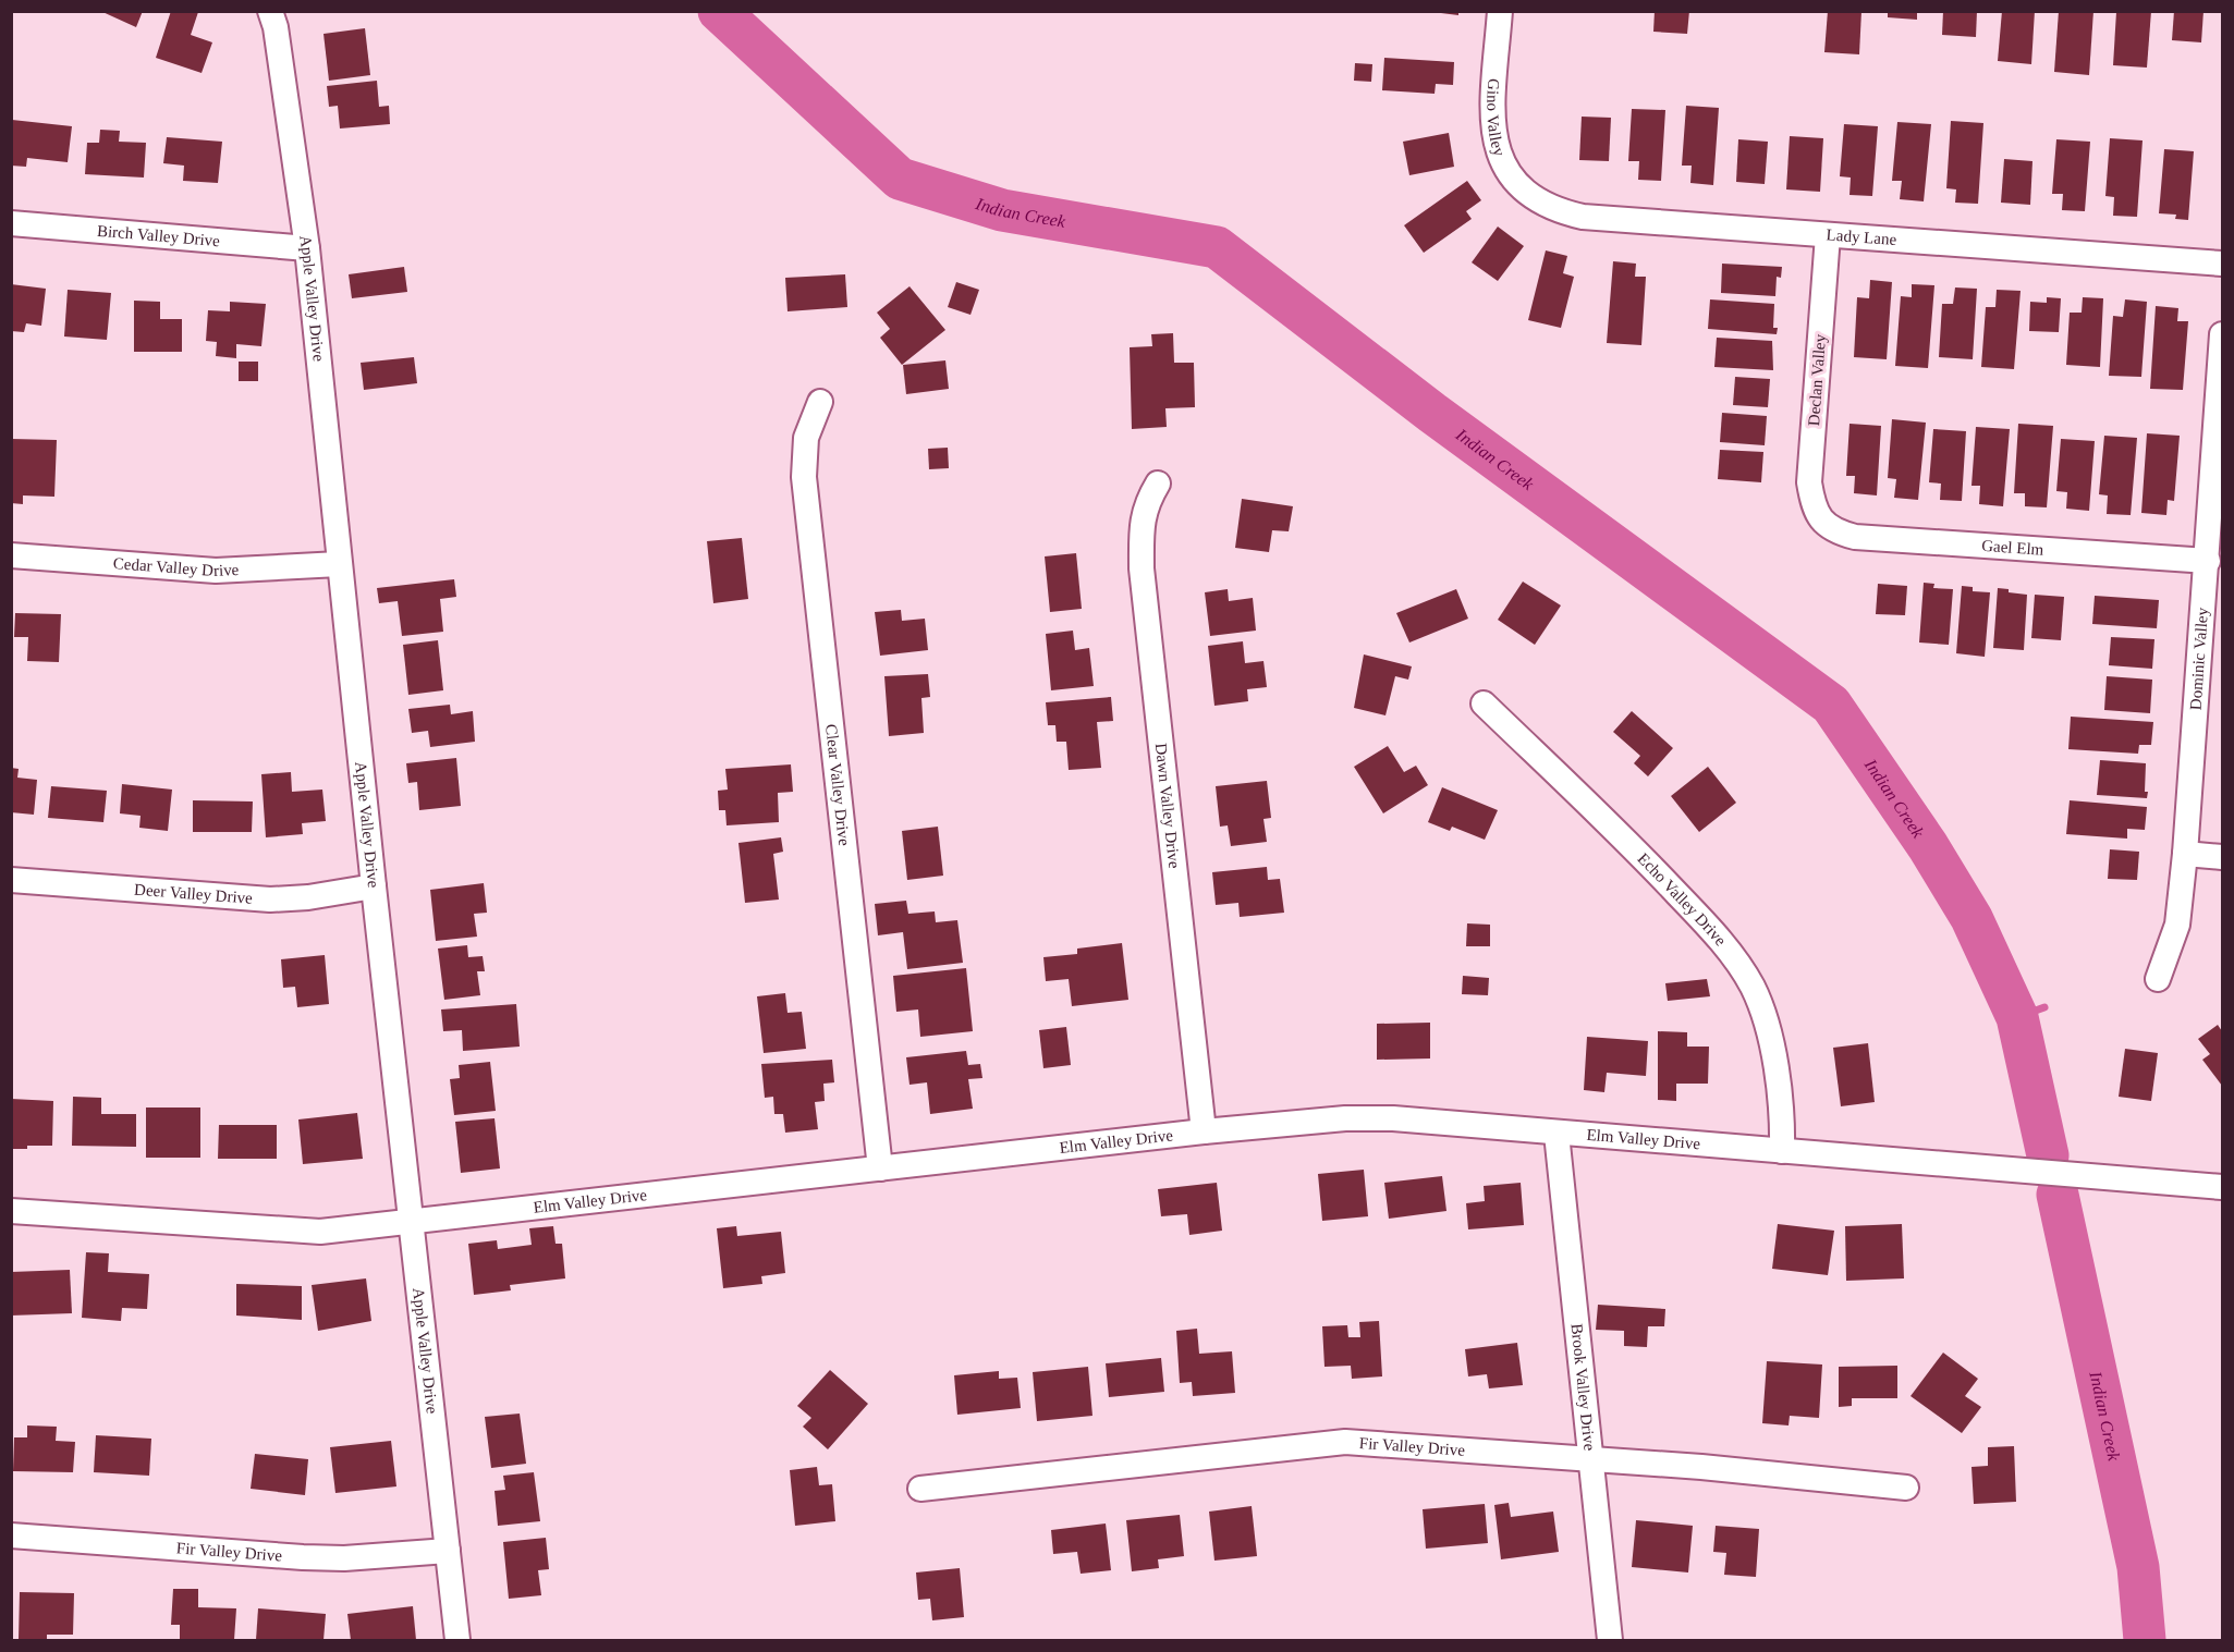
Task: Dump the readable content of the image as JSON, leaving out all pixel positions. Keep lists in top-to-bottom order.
{
  "streets": {
    "street": [
      "Gino Valley",
      "Birch Valley Drive",
      "Lady Lane",
      "Apple Valley Drive",
      "Declan Valley",
      "Gael Elm",
      "Cedar Valley Drive",
      "Dominic Valley",
      "Clear Valley Drive",
      "Dawn Valley Drive",
      "Deer Valley Drive",
      "Echo Valley Drive",
      "Elm Valley Drive",
      "Brook Valley Drive",
      "Fir Valley Drive"
    ]
  },
  "crossings": [
    ["Gino Valley", "Lady Lane"],
    ["Birch Valley Drive", "Apple Valley Drive"],
    ["Lady Lane", "Declan Valley"],
    ["Apple Valley Drive", "Cedar Valley Drive"],
    ["Apple Valley Drive", "Deer Valley Drive"],
    ["Apple Valley Drive", "Elm Valley Drive"],
    ["Apple Valley Drive", "Fir Valley Drive"],
    ["Declan Valley", "Gael Elm"],
    ["Gael Elm", "Dominic Valley"],
    ["Clear Valley Drive", "Elm Valley Drive"],
    ["Dawn Valley Drive", "Elm Valley Drive"],
    ["Echo Valley Drive", "Elm Valley Drive"],
    ["Elm Valley Drive", "Brook Valley Drive"],
    ["Brook Valley Drive", "Fir Valley Drive"]
  ],
  "water": ["Indian Creek"]
}
